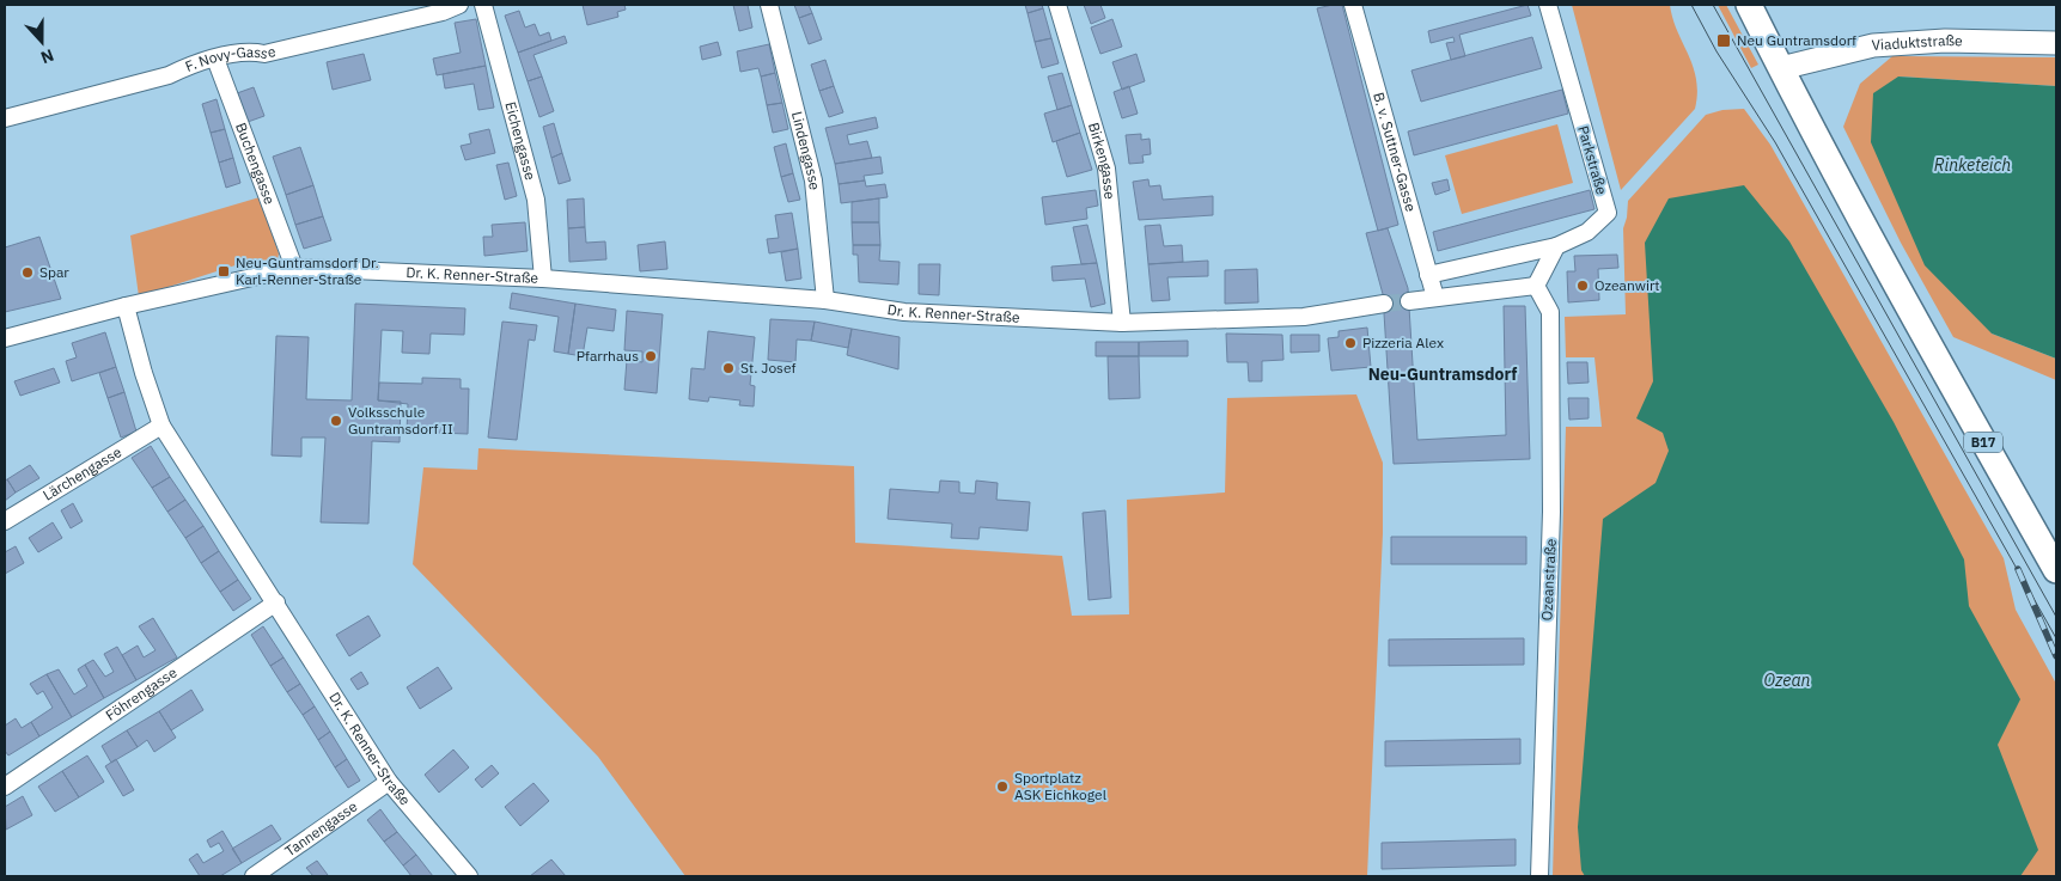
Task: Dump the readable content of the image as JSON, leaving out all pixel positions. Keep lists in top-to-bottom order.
{
  "streets": {
    "main road": ["B17"],
    "street": [
      "Viaduktstraße",
      "F. Novy-Gasse",
      "Eichengasse",
      "Lindengasse",
      "B. v. Suttner-Gasse",
      "Parkstraße",
      "Birkengasse",
      "Buchengasse",
      "Dr. K. Renner-Straße",
      "Lärchengasse",
      "Ozeanstraße",
      "Föhrengasse",
      "Tannengasse"
    ]
  },
  "crossings": [
    ["Viaduktstraße", "B17"],
    ["F. Novy-Gasse", "Buchengasse"],
    ["Eichengasse", "Dr. K. Renner-Straße"],
    ["Lindengasse", "Dr. K. Renner-Straße"],
    ["Birkengasse", "Dr. K. Renner-Straße"],
    ["Buchengasse", "Dr. K. Renner-Straße"],
    ["Dr. K. Renner-Straße", "Lärchengasse"],
    ["Dr. K. Renner-Straße", "Föhrengasse"],
    ["Dr. K. Renner-Straße", "Tannengasse"]
  ],
  "districts": ["Neu-Guntramsdorf"],
  "water": ["Rinketeich", "Ozean"],
  "places": {
    "transit": ["Neu Guntramsdorf", "Neu-Guntramsdorf Dr. Karl-Renner-Straße"],
    "other": [
      "Spar",
      "Ozeanwirt",
      "Pizzeria Alex",
      "Pfarrhaus",
      "St. Josef",
      "Volksschule Guntramsdorf II",
      "Sportplatz ASK Eichkogel"
    ]
  },
  "north": "bottom"
}
